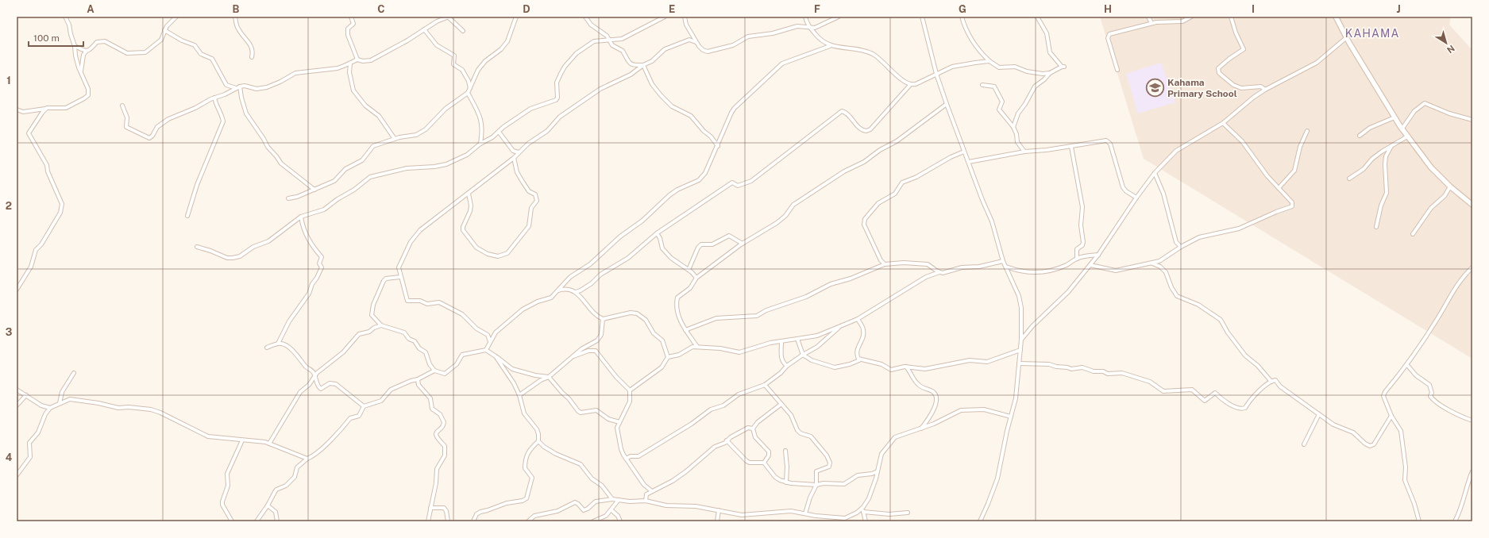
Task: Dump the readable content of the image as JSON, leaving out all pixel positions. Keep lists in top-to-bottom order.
{
  "districts": ["KAHAMA"],
  "places": {
    "school or university": ["Kahama Primary School"]
  },
  "scale_bar": "100 m",
  "north": "bottom right",
  "grid": {
    "columns": [
      "A",
      "B",
      "C",
      "D",
      "E",
      "F",
      "G",
      "H",
      "I",
      "J"
    ],
    "rows": [
      "1",
      "2",
      "3",
      "4"
    ]
  }
}
